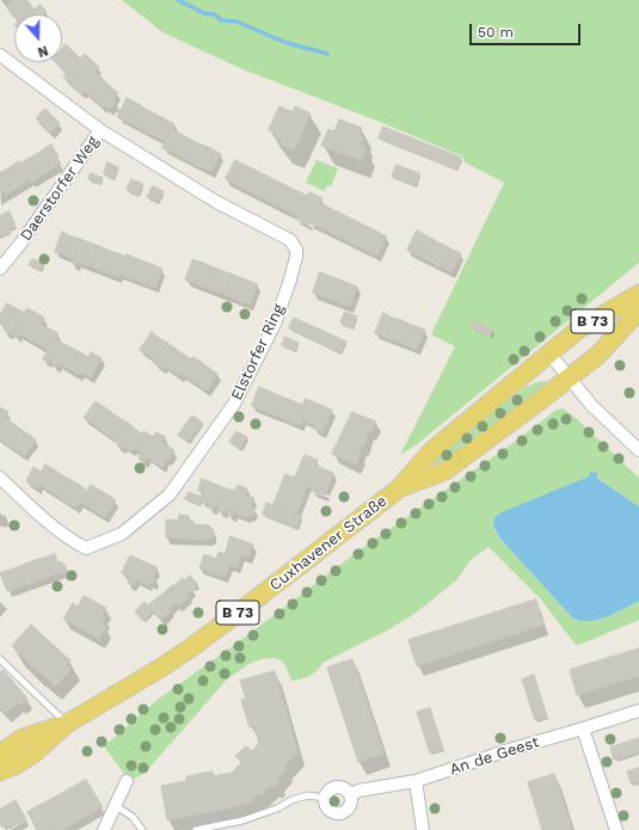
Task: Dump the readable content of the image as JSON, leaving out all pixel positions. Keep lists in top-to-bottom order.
{
  "streets": {
    "main road": ["B 73", "Cuxhavener Straße"],
    "street": ["Daerstorfer Weg", "Elstorfer Ring", "An de Geest"]
  },
  "crossings": [
    ["Daerstorfer Weg", "Elstorfer Ring"]
  ],
  "scale_bar": "50 m",
  "north": "bottom"
}
